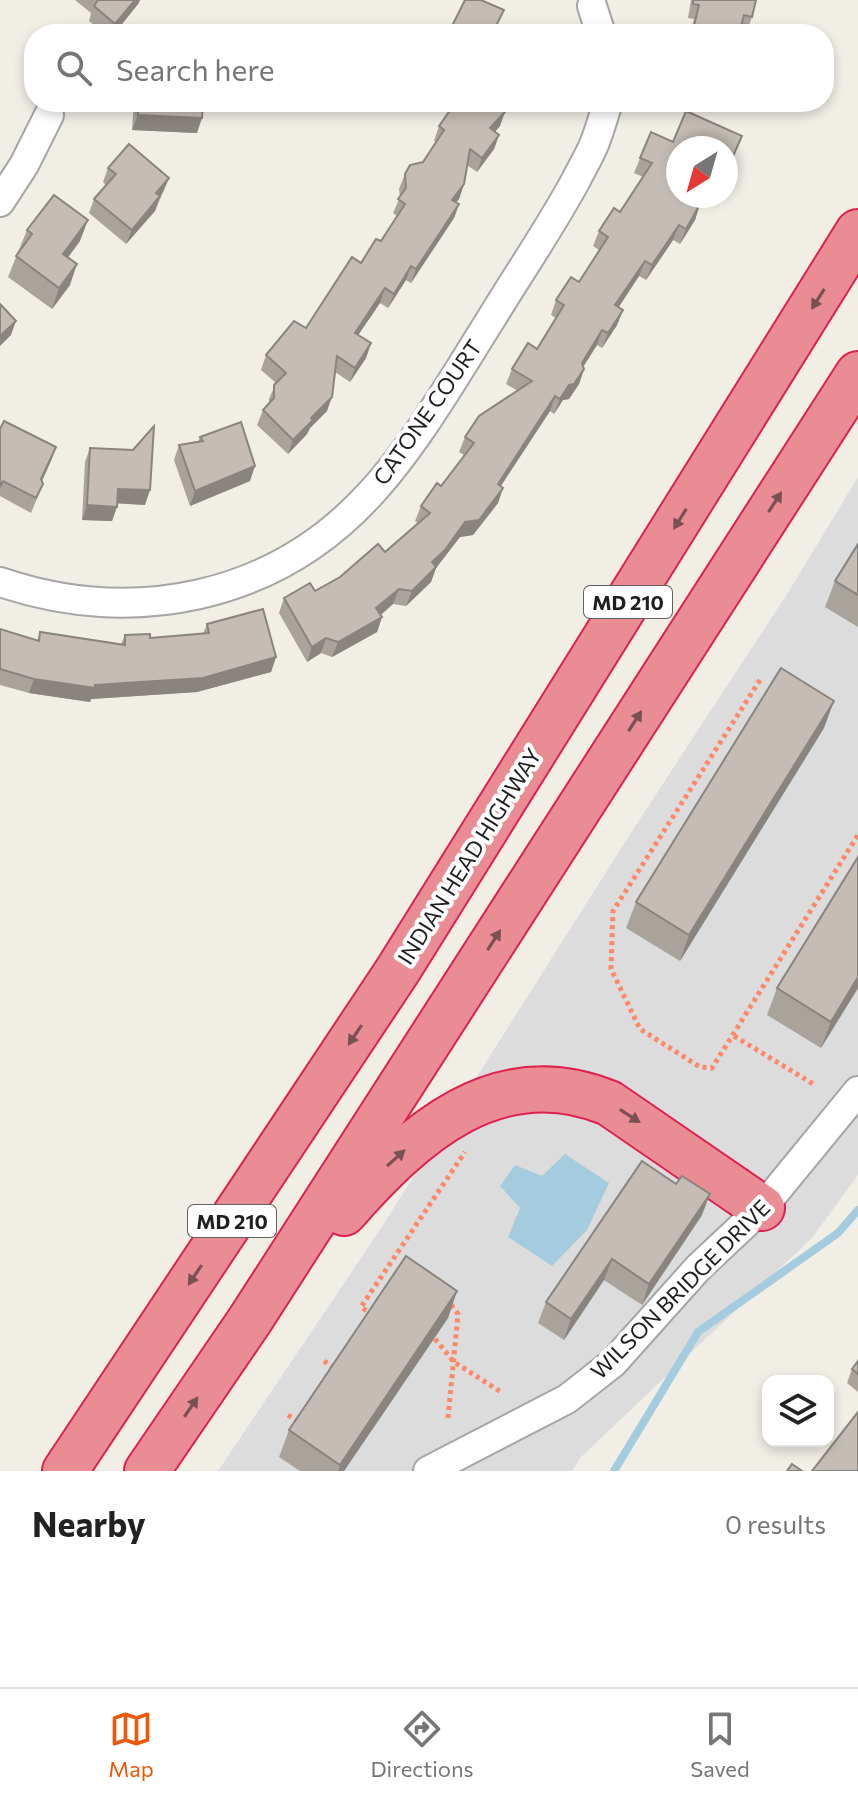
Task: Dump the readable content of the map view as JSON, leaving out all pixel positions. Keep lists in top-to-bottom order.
{
  "streets": {
    "highway": ["MD 210", "INDIAN HEAD HIGHWAY"],
    "street": ["CATONE COURT", "WILSON BRIDGE DRIVE"]
  },
  "north": "bottom left",
  "page": {
    "search": "Search here",
    "heading": ["Nearby", "0 results"],
    "nav": ["Map", "Directions", "Saved"]
  }
}
